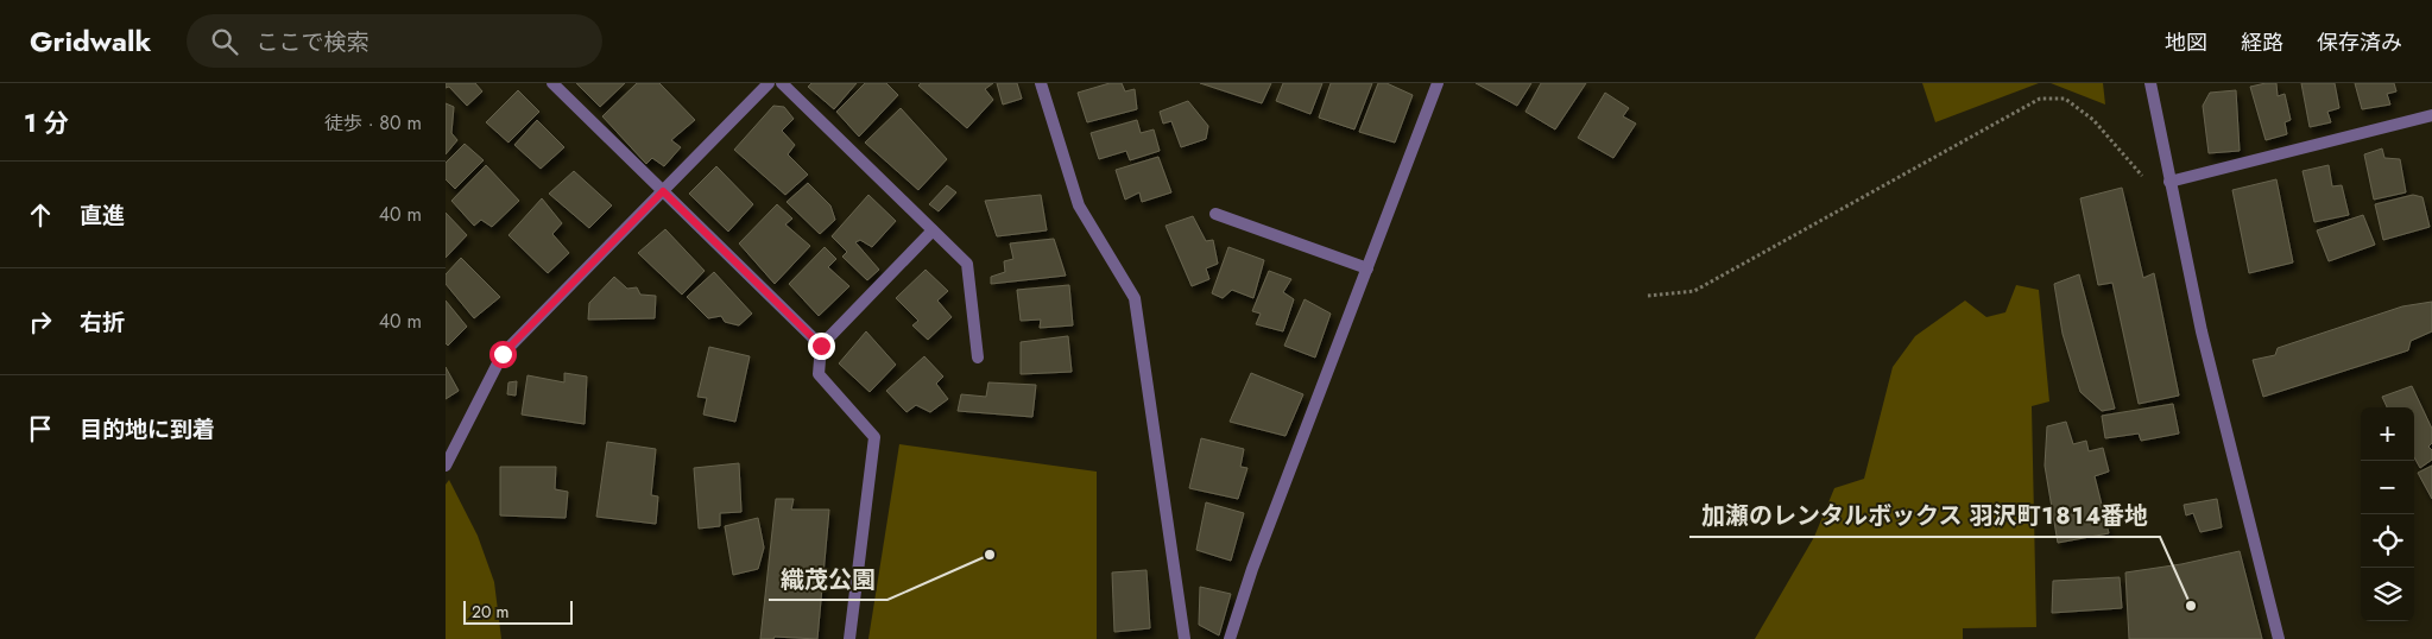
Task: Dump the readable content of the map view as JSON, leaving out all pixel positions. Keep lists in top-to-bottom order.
{
  "places": ["織茂公園", "加瀬のレンタルボックス 羽沢町１８１４番地"],
  "scale_bar": "20 m",
  "page": {
    "header": "Gridwalk",
    "search": "ここで検索",
    "nav": ["地図", "経路", "保存済み"],
    "heading": ["1 分", "徒歩 · 80 m"],
    "list": [
      ["直進", "40 m"],
      ["右折", "40 m"],
      "目的地に到着"
    ],
    "map_buttons": ["+", "−"],
    "scale": "20 m"
  }
}
